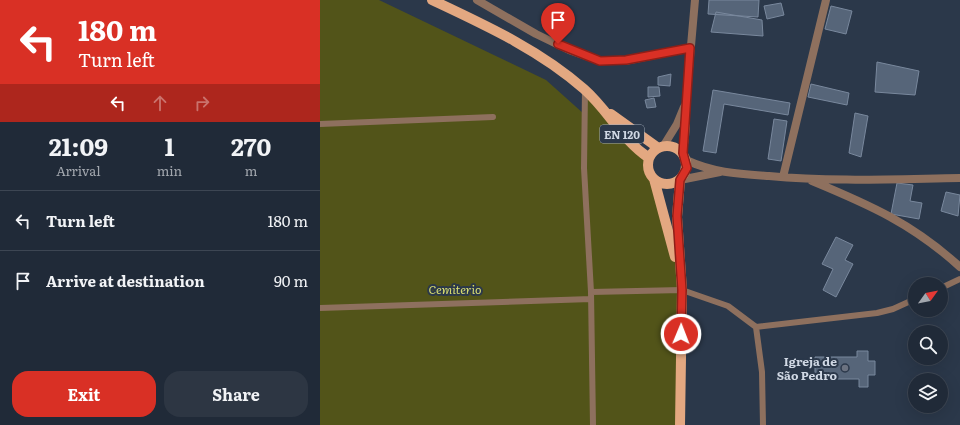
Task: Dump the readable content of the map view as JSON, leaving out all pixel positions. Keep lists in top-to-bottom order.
{
  "streets": {
    "main road": ["EN 120"]
  },
  "parks": ["Cemiterio"],
  "places": ["Igreja de São Pedro"],
  "north": "top right",
  "page": {
    "turn": ["180 m", "Turn left"],
    "eta": [
      "21:09",
      "Arrival",
      "1",
      "min",
      "270",
      "m"
    ],
    "list": [
      {
        "name": "Turn left",
        "value": "180 m"
      },
      {
        "name": "Arrive at destination",
        "value": "90 m"
      }
    ],
    "buttons": ["Exit", "Share"]
  }
}
